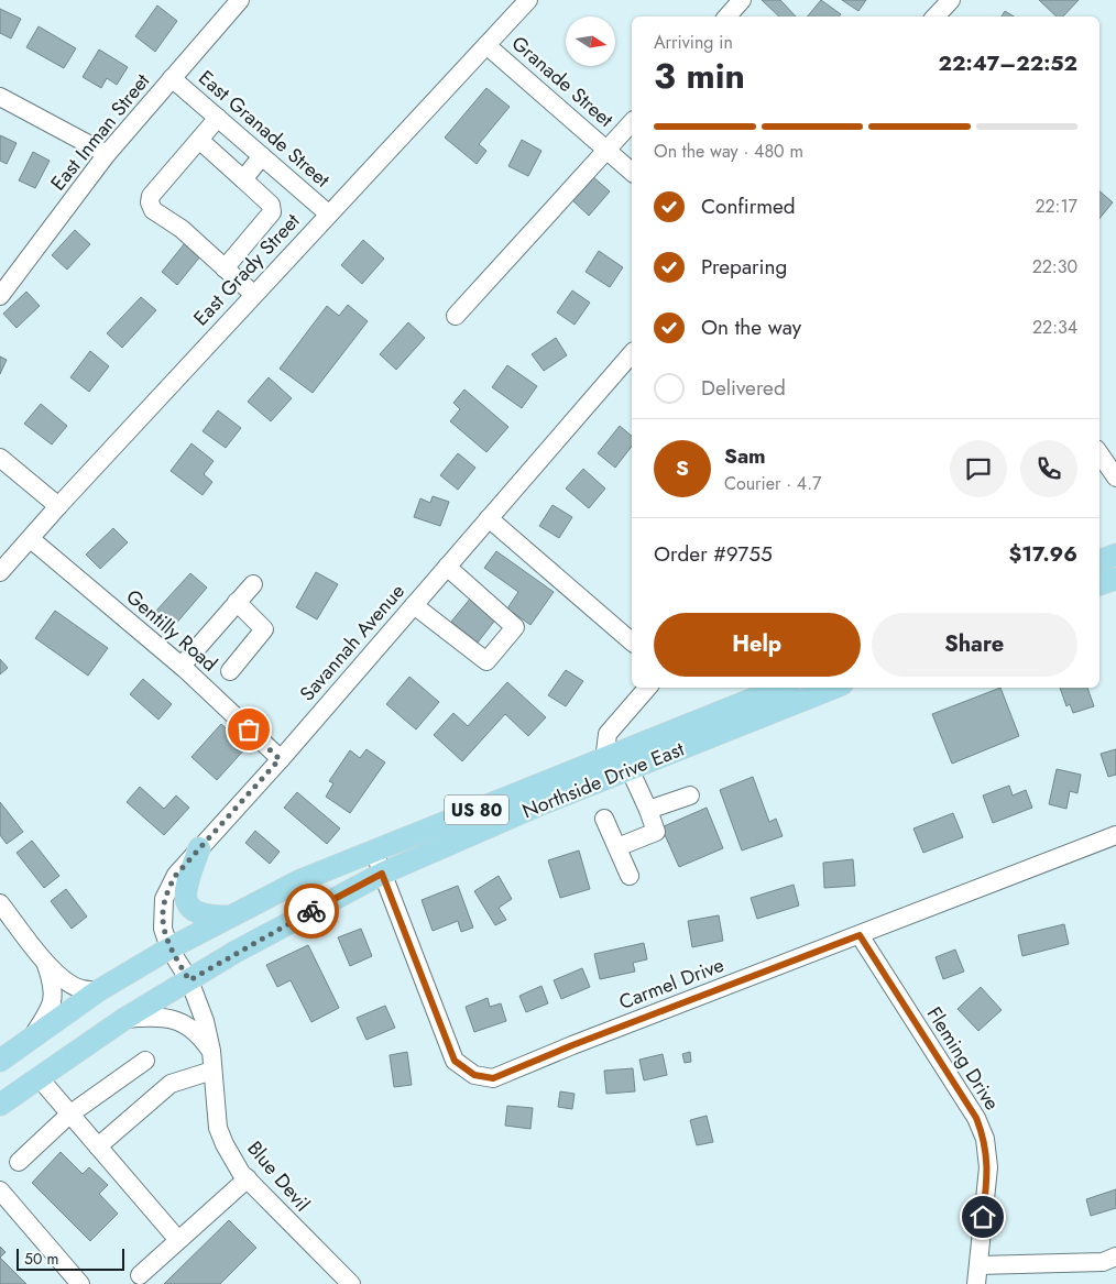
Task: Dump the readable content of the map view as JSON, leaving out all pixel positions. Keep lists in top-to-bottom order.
{
  "streets": {
    "main road": ["Northside Drive East", "US 80"],
    "street": [
      "Granade Street",
      "East Granade Street",
      "East Inman Street",
      "East Grady Street",
      "Gentilly Road",
      "Savannah Avenue",
      "Carmel Drive",
      "Fleming Drive",
      "Blue Devil"
    ]
  },
  "crossings": [
    ["Granade Street", "East Grady Street"],
    ["East Granade Street", "East Inman Street"],
    ["East Granade Street", "East Grady Street"],
    ["East Grady Street", "Gentilly Road"],
    ["Gentilly Road", "Savannah Avenue"],
    ["Savannah Avenue", "Northside Drive East"],
    ["Savannah Avenue", "Blue Devil"],
    ["Northside Drive East", "Carmel Drive"],
    ["Northside Drive East", "Blue Devil"],
    ["Carmel Drive", "Fleming Drive"]
  ],
  "scale_bar": "50 m",
  "north": "right",
  "page": {
    "heading": ["3 min", "Arriving in", "22:47–22:52"],
    "panel": [
      "Sam",
      "Courier · 4.7",
      "Order #9755",
      "$17.96"
    ],
    "bar": "On the way · 480 m",
    "list": [
      ["Confirmed", "22:17"],
      ["Preparing", "22:30"],
      ["On the way", "22:34"],
      "Delivered"
    ],
    "round": "S",
    "buttons": ["Help", "Share"],
    "scale": "50 m"
  }
}
